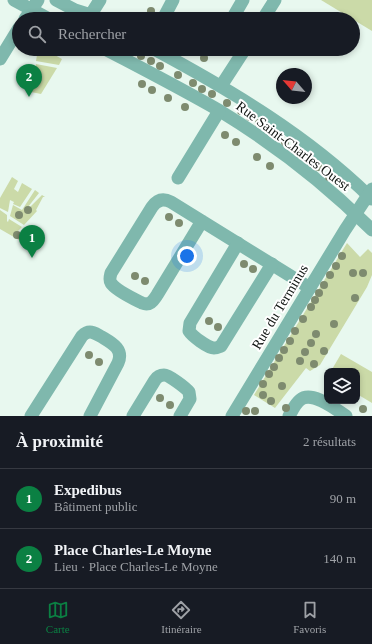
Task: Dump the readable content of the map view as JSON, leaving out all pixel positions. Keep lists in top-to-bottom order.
{
  "streets": {
    "street": ["Rue Saint-Charles Ouest", "Rue du Terminus"]
  },
  "crossings": [
    ["Rue Saint-Charles Ouest", "Rue du Terminus"]
  ],
  "north": "top left",
  "page": {
    "search": "Rechercher",
    "pins": ["2", "1"],
    "heading": ["À proximité", "2 résultats"],
    "list": [
      {
        "mark": "1",
        "name": "Expedibus",
        "note": "Bâtiment public",
        "value": "90 m"
      },
      {
        "mark": "2",
        "name": "Place Charles-Le Moyne",
        "note": "Lieu · Place Charles-Le Moyne",
        "value": "140 m"
      }
    ],
    "nav": ["Carte", "Itinéraire", "Favoris"]
  }
}
